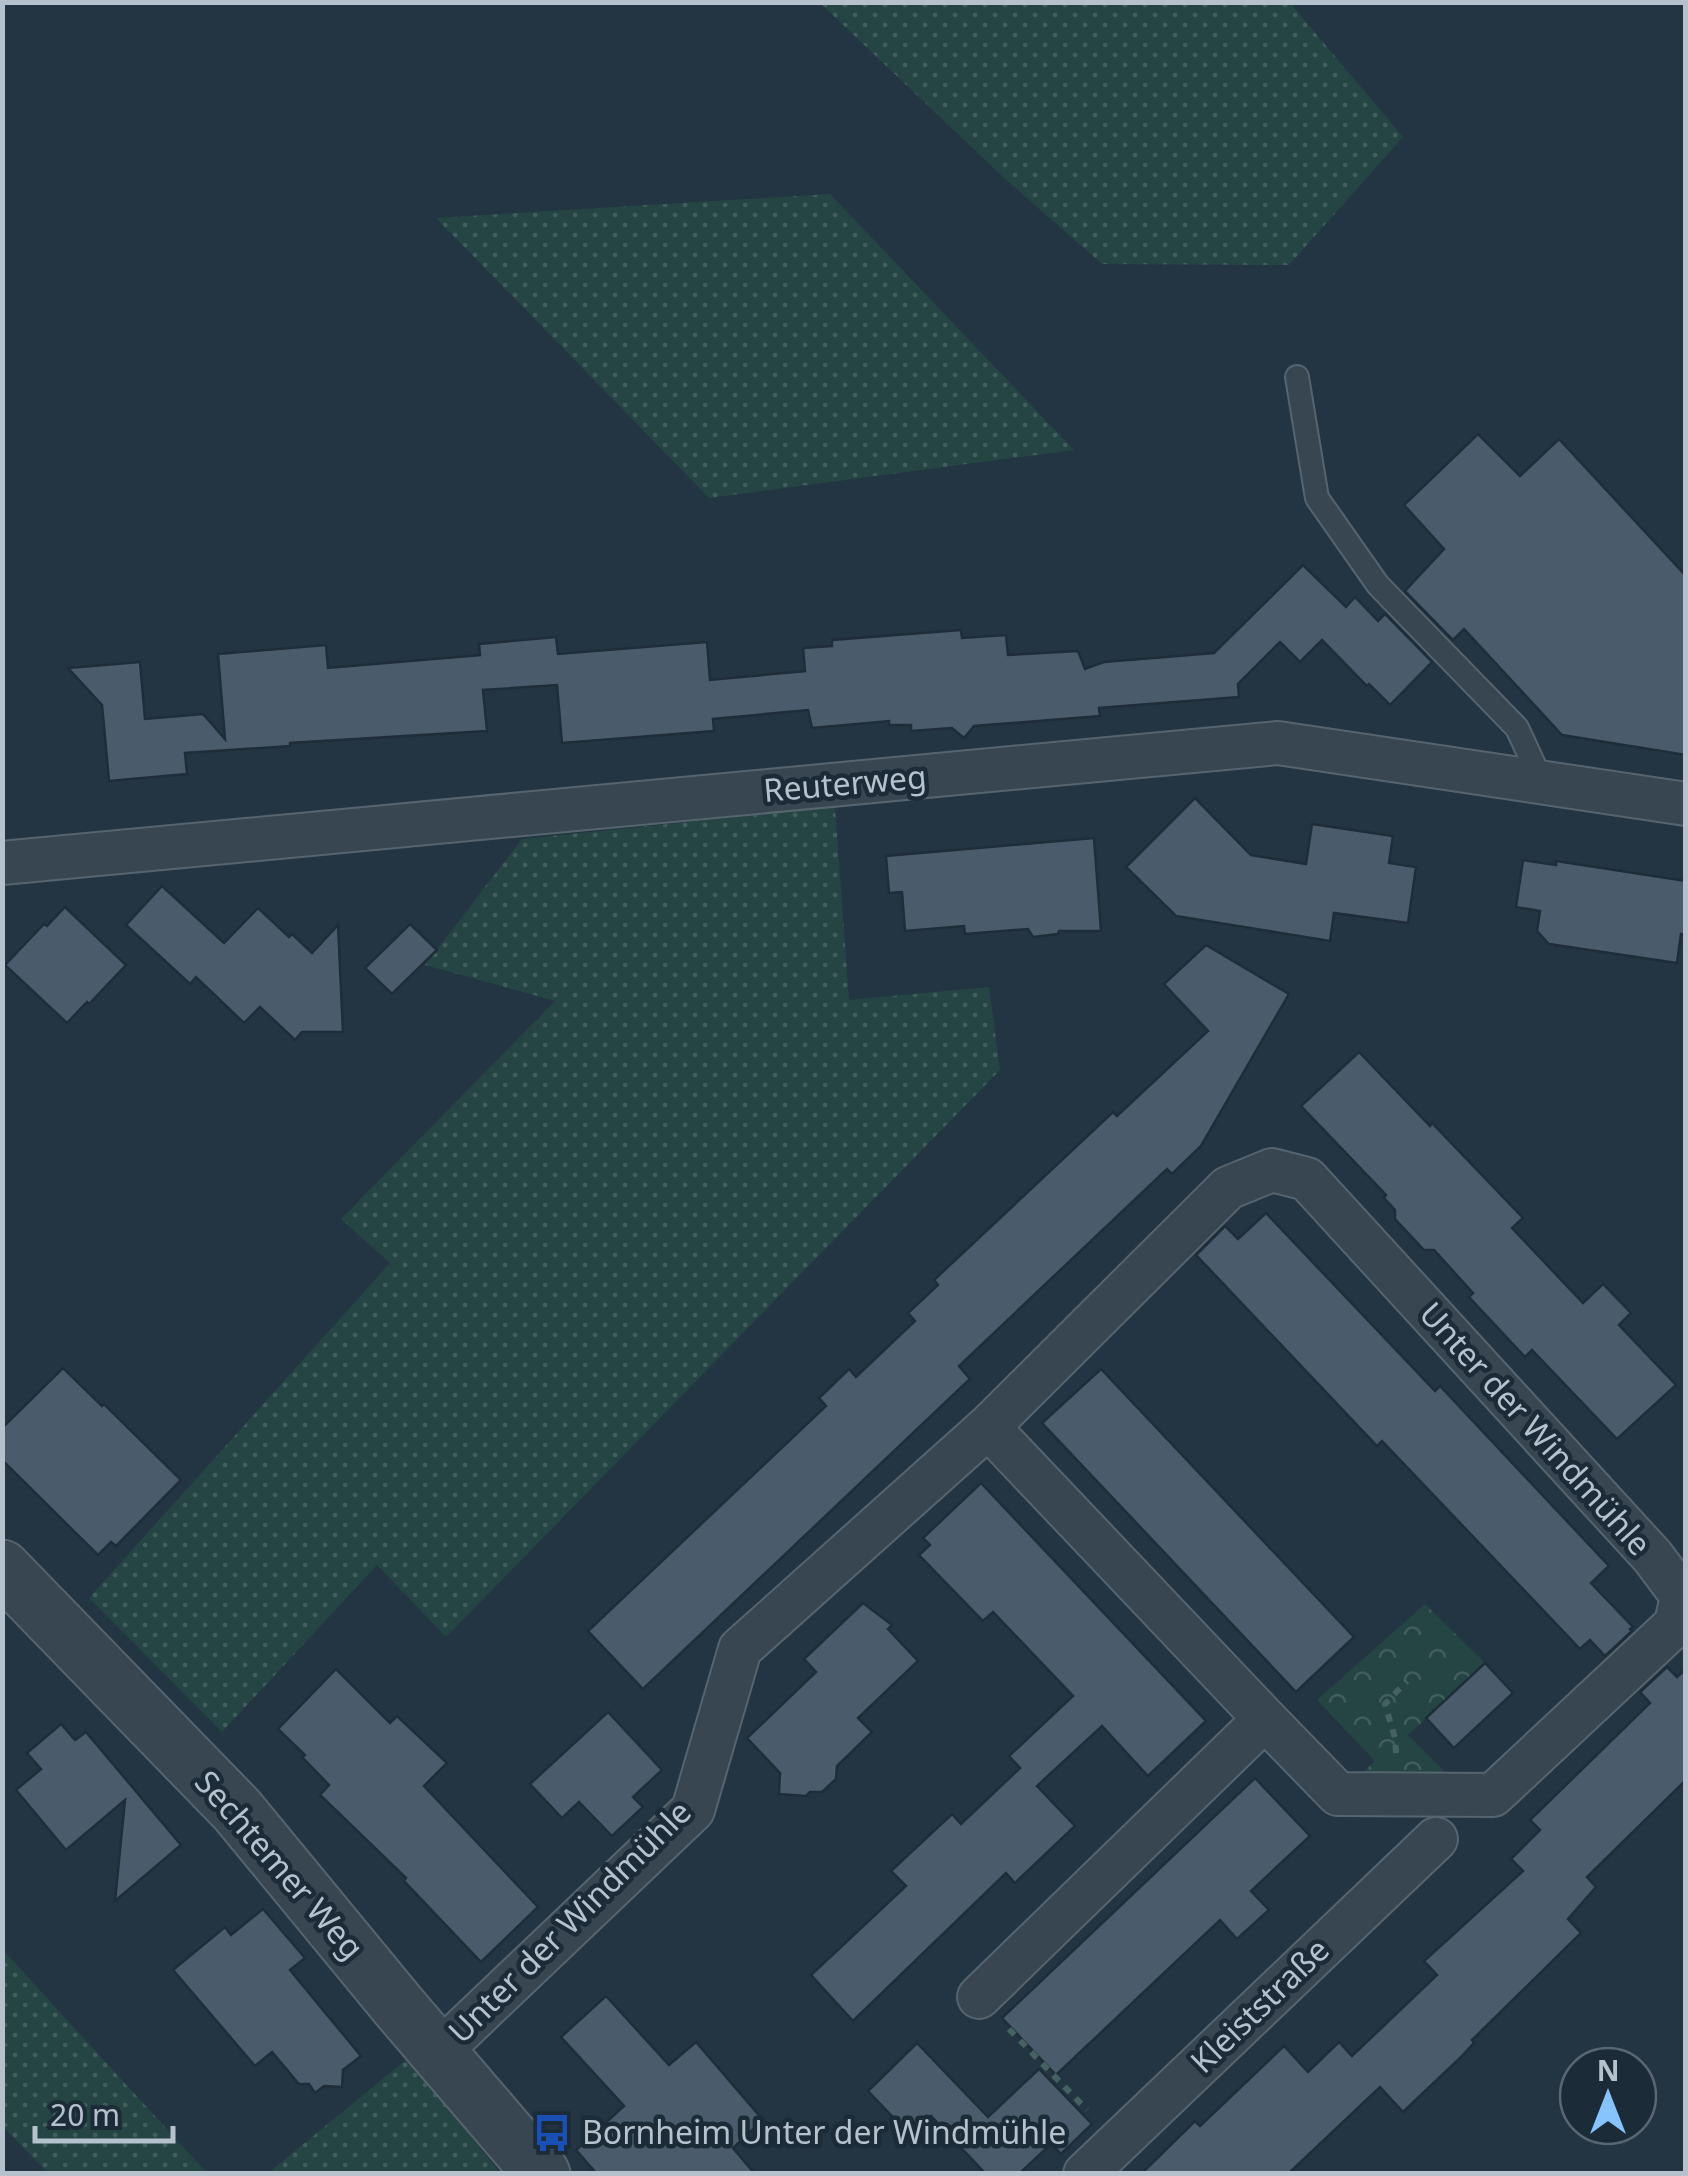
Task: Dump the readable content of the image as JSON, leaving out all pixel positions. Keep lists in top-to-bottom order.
{
  "streets": {
    "street": [
      "Reuterweg",
      "Unter der Windmühle",
      "Sechtemer Weg",
      "Kleiststraße"
    ]
  },
  "crossings": [
    ["Unter der Windmühle", "Sechtemer Weg"]
  ],
  "places": {
    "bus stop": ["Bornheim Unter der Windmühle"]
  },
  "scale_bar": "20 m",
  "north": "top"
}
